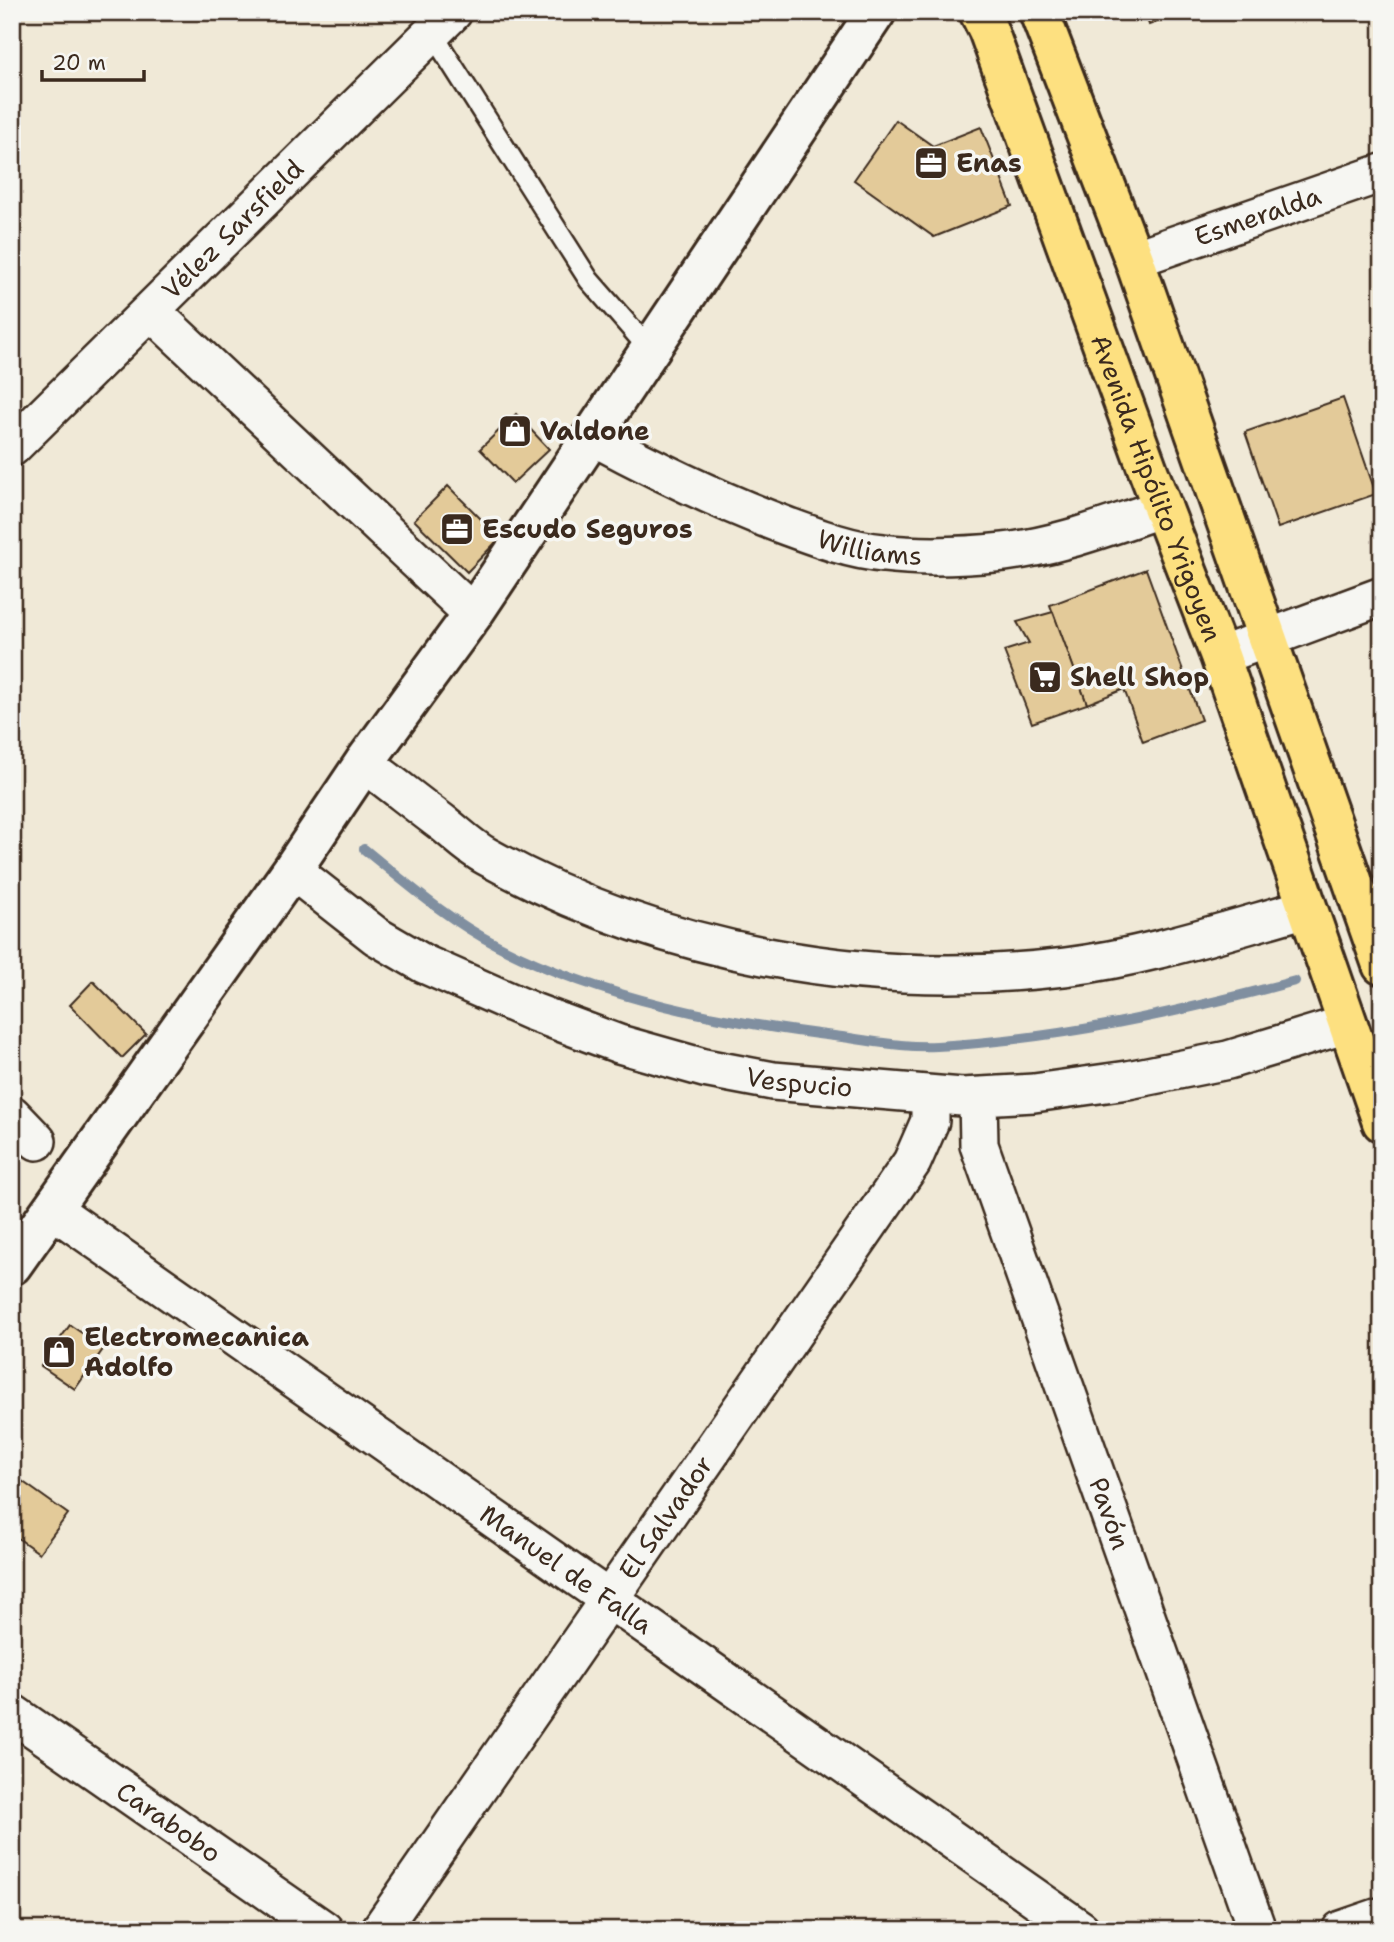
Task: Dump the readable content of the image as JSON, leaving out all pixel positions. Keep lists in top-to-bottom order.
{
  "streets": {
    "main road": ["Avenida Hipólito Yrigoyen"],
    "street": [
      "Esmeralda",
      "Vélez Sarsfield",
      "Williams",
      "Vespucio",
      "Pavón",
      "El Salvador",
      "Manuel de Falla",
      "Carabobo"
    ]
  },
  "crossings": [
    ["Esmeralda", "Avenida Hipólito Yrigoyen"],
    ["Avenida Hipólito Yrigoyen", "Williams"],
    ["Avenida Hipólito Yrigoyen", "Vespucio"],
    ["Vespucio", "Pavón"],
    ["Vespucio", "El Salvador"],
    ["El Salvador", "Manuel de Falla"]
  ],
  "places": {
    "office": ["Enas", "Escudo Seguros"],
    "shop": ["Valdone", "Electromecanica Adolfo"],
    "supermarket": ["Shell Shop"]
  },
  "scale_bar": "20 m"
}
